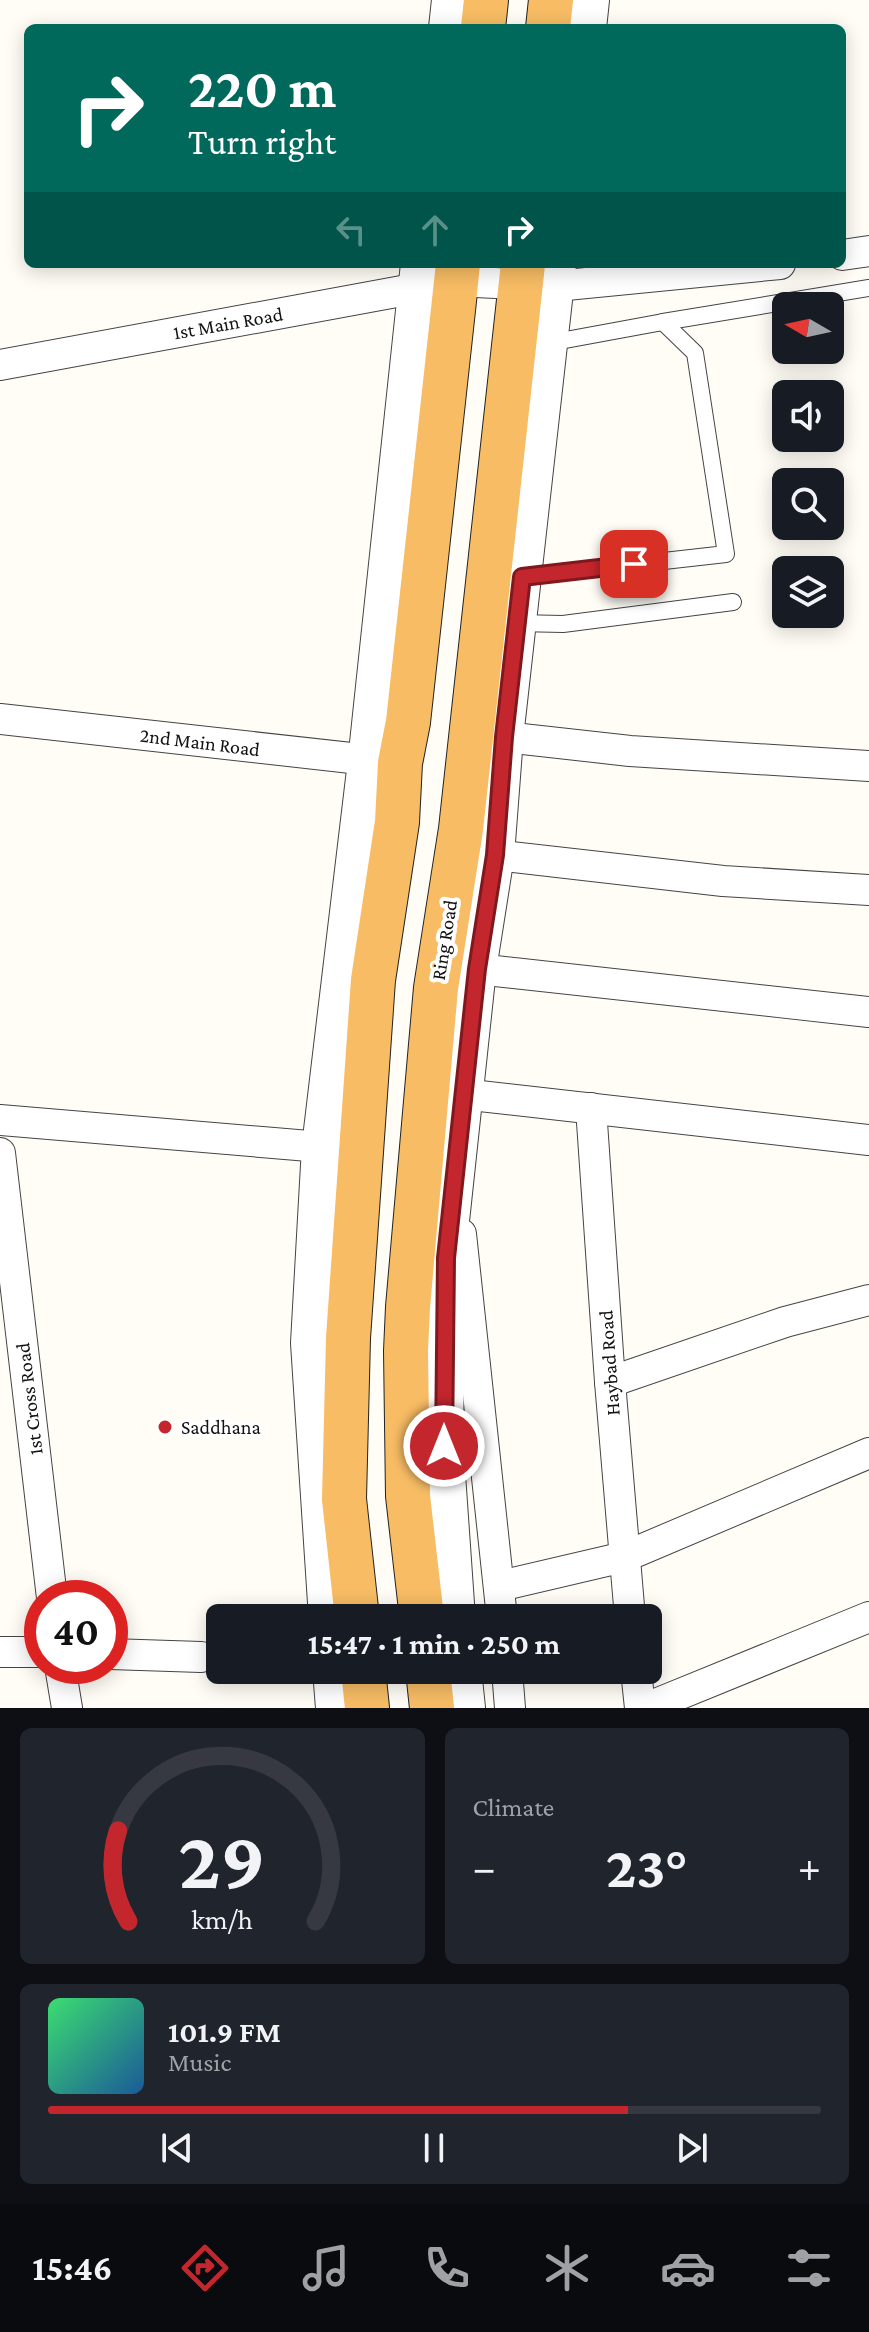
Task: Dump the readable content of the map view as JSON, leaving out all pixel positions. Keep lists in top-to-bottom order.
{
  "streets": {
    "highway": ["Ring Road"],
    "street": [
      "1st Main Road",
      "2nd Main Road",
      "Haybad Road",
      "1st Cross Road"
    ]
  },
  "crossings": [
    ["1st Main Road", "Ring Road"]
  ],
  "places": ["Saddhana"],
  "north": "left",
  "page": {
    "turn": ["220 m", "Turn right"],
    "limit": "40",
    "trip": "15:47 · 1 min · 250 m",
    "tile": "Climate",
    "heat": ["−", "23°", "+"],
    "song": ["101.9 FM", "Music"],
    "tabs": "15:46",
    "gauge": ["29", "km/h"]
  }
}
